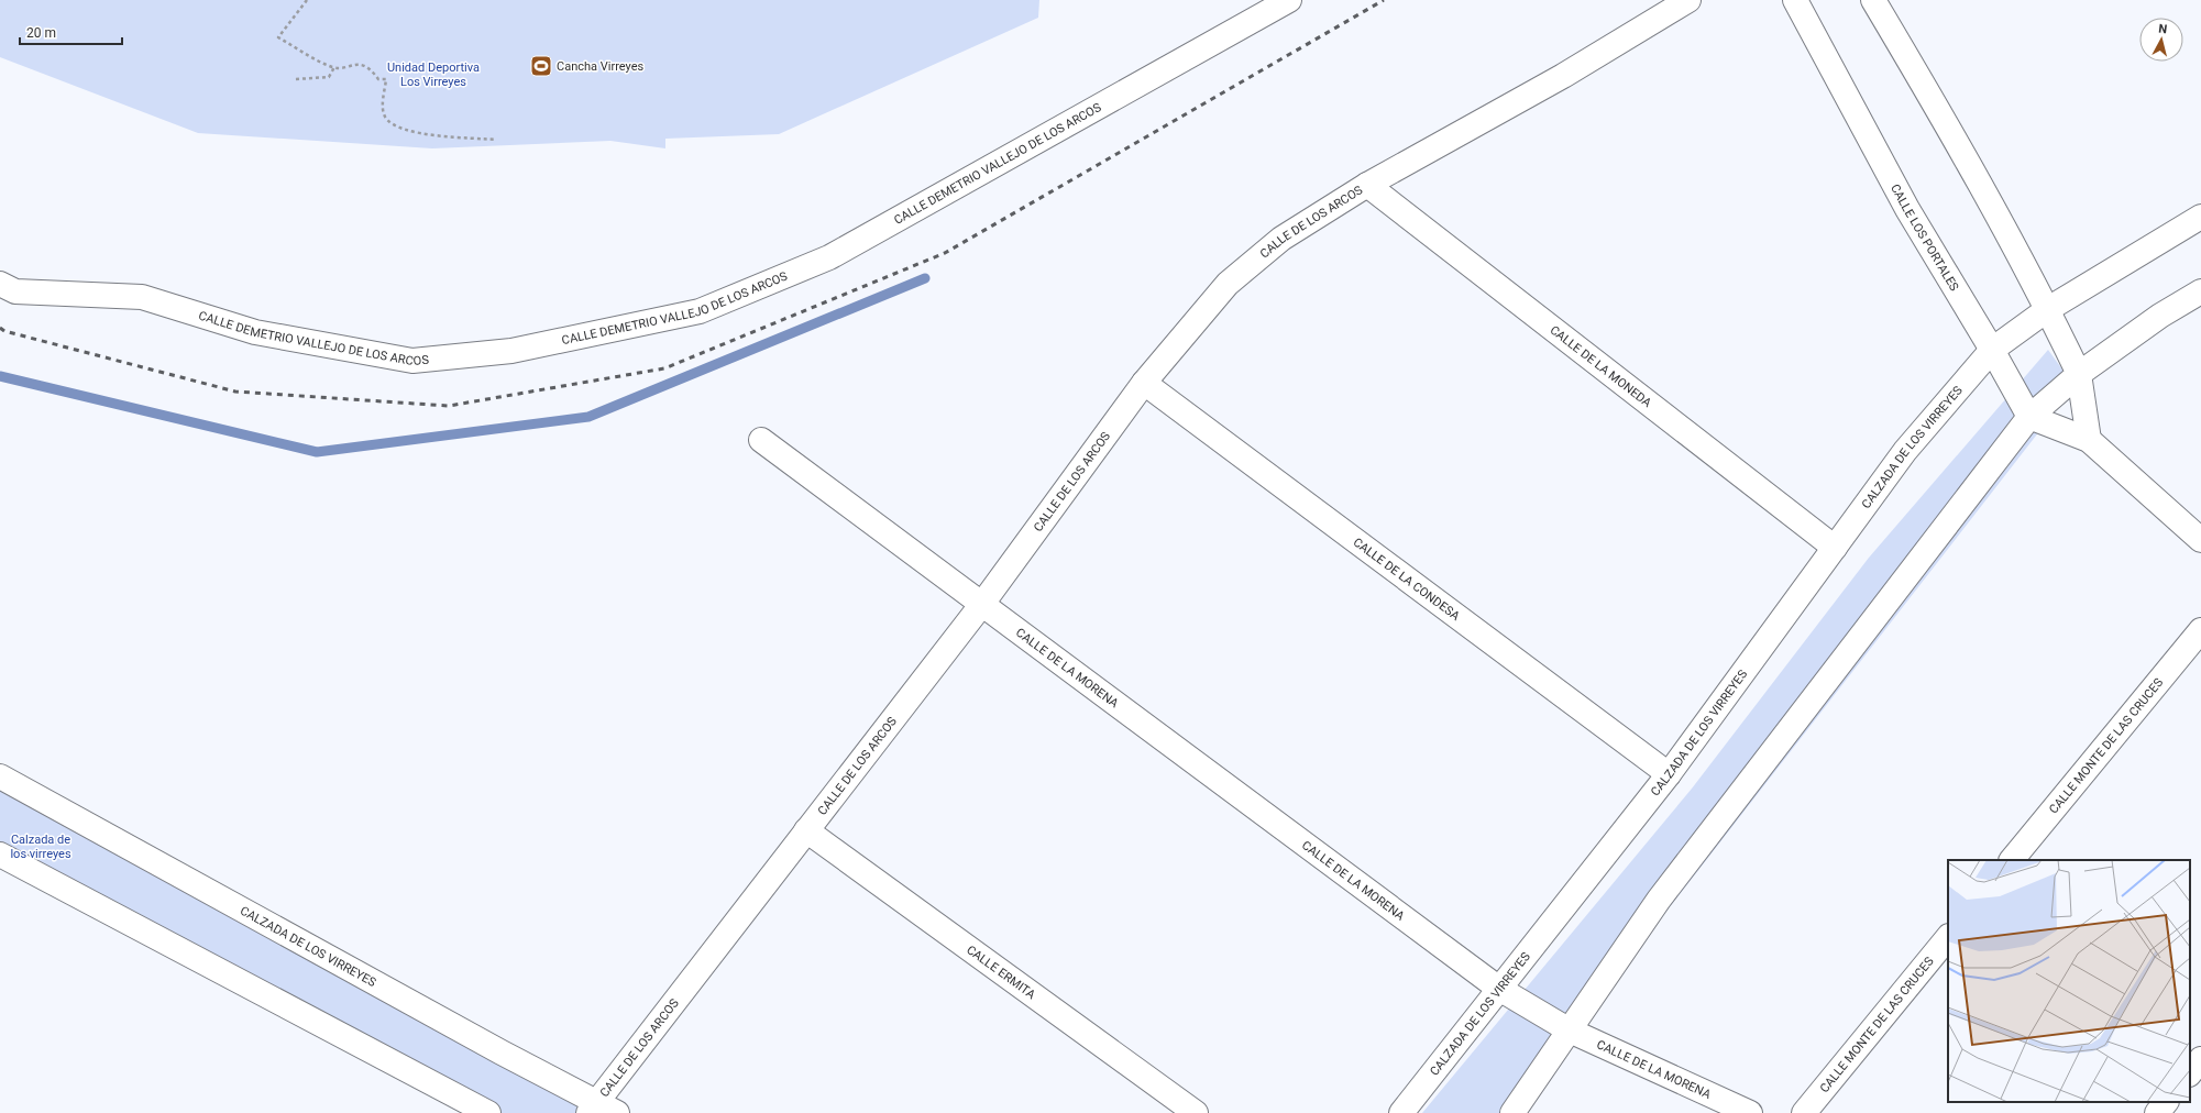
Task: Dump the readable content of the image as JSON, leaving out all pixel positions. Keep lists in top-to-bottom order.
{
  "streets": {
    "street": [
      "CALLE DEMETRIO VALLEJO DE LOS ARCOS",
      "CALLE DE LOS ARCOS",
      "CALLE LOS PORTALES",
      "CALLE DE LA MONEDA",
      "CALZADA DE LOS VIRREYES",
      "CALLE DE LA CONDESA",
      "CALLE DE LA MORENA",
      "CALLE MONTE DE LAS CRUCES",
      "CALLE ERMITA"
    ]
  },
  "crossings": [
    ["CALLE DE LOS ARCOS", "CALLE DE LA MONEDA"],
    ["CALLE DE LOS ARCOS", "CALZADA DE LOS VIRREYES"],
    ["CALLE DE LOS ARCOS", "CALLE DE LA CONDESA"],
    ["CALLE DE LOS ARCOS", "CALLE DE LA MORENA"],
    ["CALLE DE LOS ARCOS", "CALLE ERMITA"],
    ["CALLE LOS PORTALES", "CALZADA DE LOS VIRREYES"],
    ["CALLE DE LA MONEDA", "CALZADA DE LOS VIRREYES"],
    ["CALZADA DE LOS VIRREYES", "CALLE DE LA CONDESA"],
    ["CALZADA DE LOS VIRREYES", "CALLE DE LA MORENA"]
  ],
  "parks": ["Unidad Deportiva Los Virreyes", "Calzada de los virreyes"],
  "places": {
    "sports": ["Cancha Virreyes"]
  },
  "scale_bar": "20 m",
  "north": "top"
}
